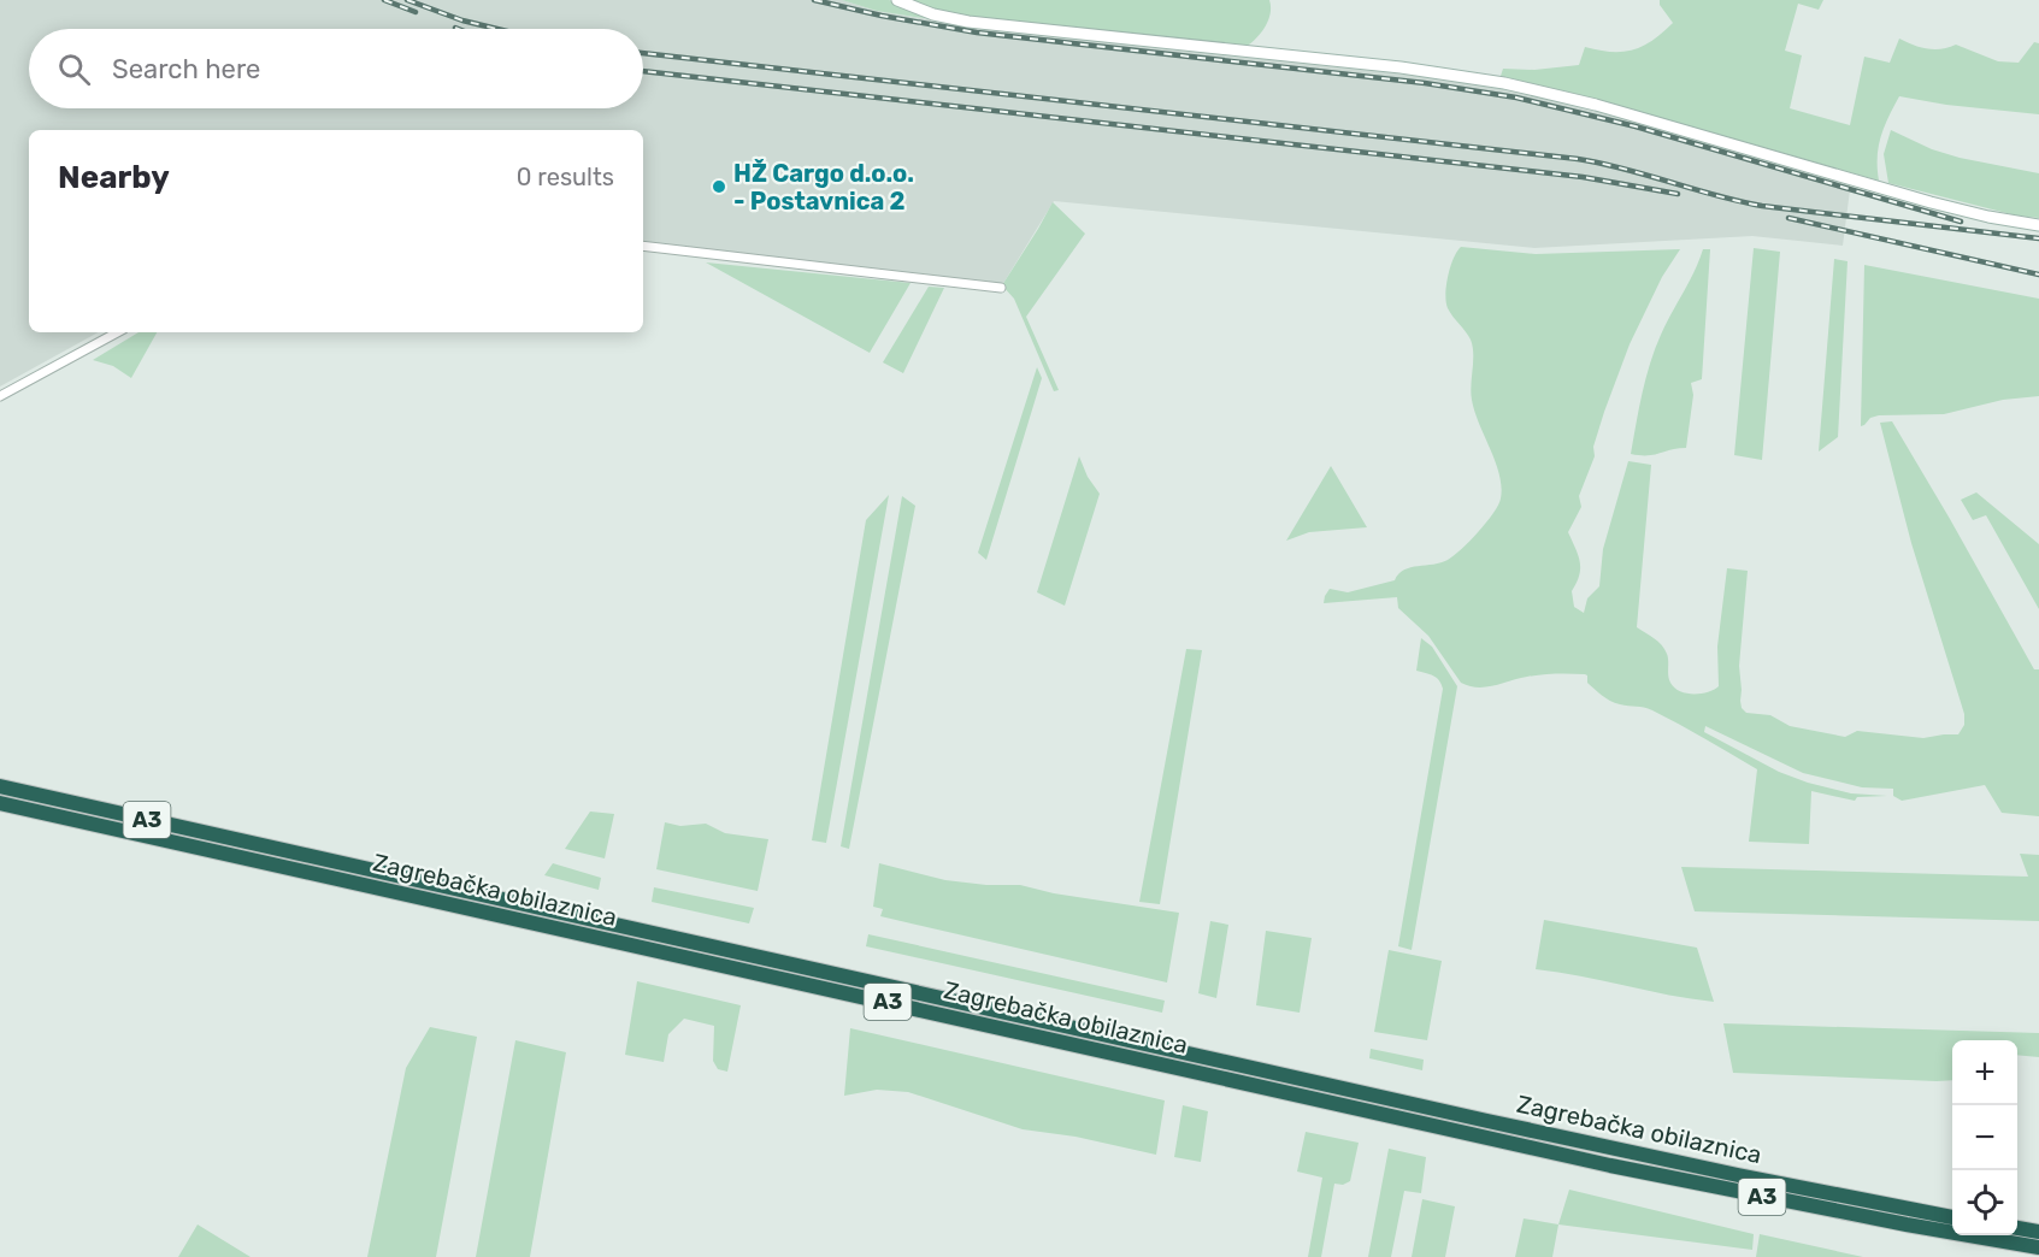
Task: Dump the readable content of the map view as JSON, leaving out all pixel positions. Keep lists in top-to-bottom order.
{
  "streets": {
    "highway": ["A3", "Zagrebačka obilaznica"]
  },
  "places": ["HŽ Cargo d.o.o. - Postavnica 2"],
  "page": {
    "search": "Search here",
    "heading": ["Nearby", "0 results"],
    "map_buttons": ["+", "−"]
  }
}
